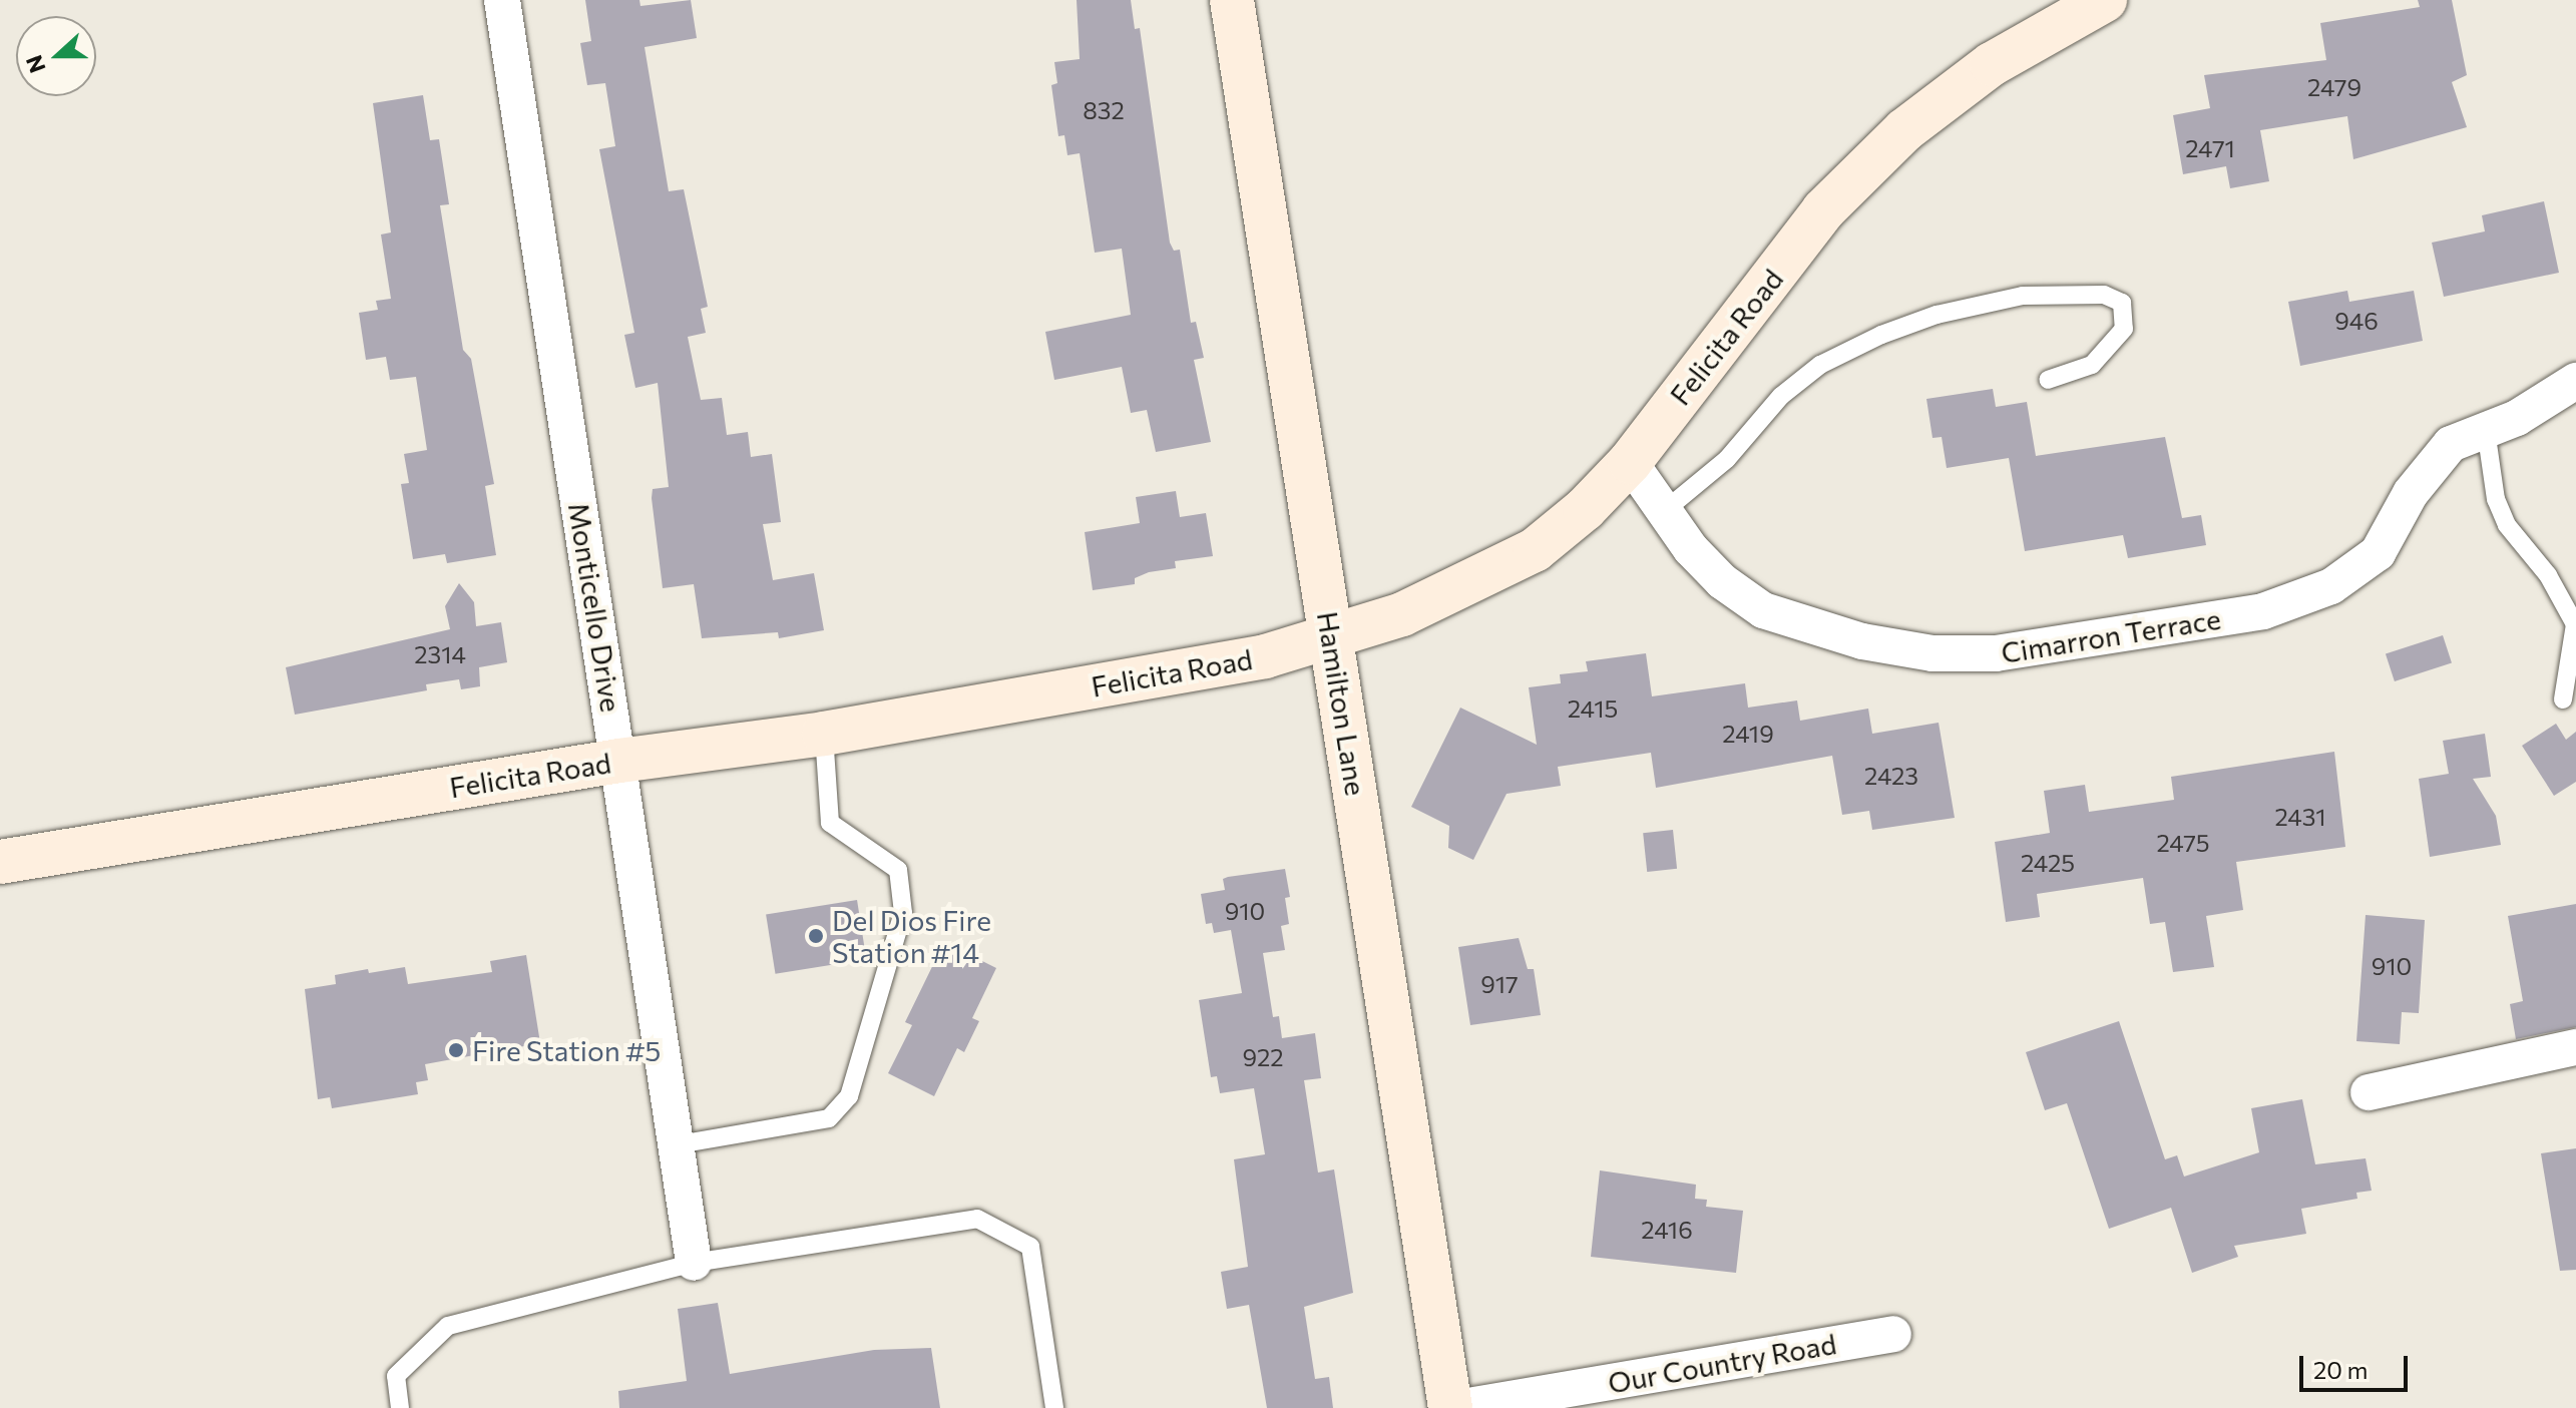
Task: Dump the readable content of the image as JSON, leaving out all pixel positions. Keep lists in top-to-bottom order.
{
  "streets": {
    "main road": ["Felicita Road", "Hamilton Lane"],
    "street": ["Monticello Drive", "Cimarron Terrace", "Our Country Road"]
  },
  "crossings": [
    ["Felicita Road", "Monticello Drive"],
    ["Felicita Road", "Cimarron Terrace"],
    ["Felicita Road", "Hamilton Lane"],
    ["Hamilton Lane", "Our Country Road"]
  ],
  "places": ["Del Dios Fire Station #14", "Fire Station #5"],
  "house_numbers": [
    "2479",
    "832",
    "2471",
    "946",
    "2314",
    "2415",
    "2419",
    "2423",
    "2431",
    "2475",
    "2425",
    "910",
    "910",
    "917",
    "922",
    "2416"
  ],
  "scale_bar": "20 m",
  "north": "left"
}
